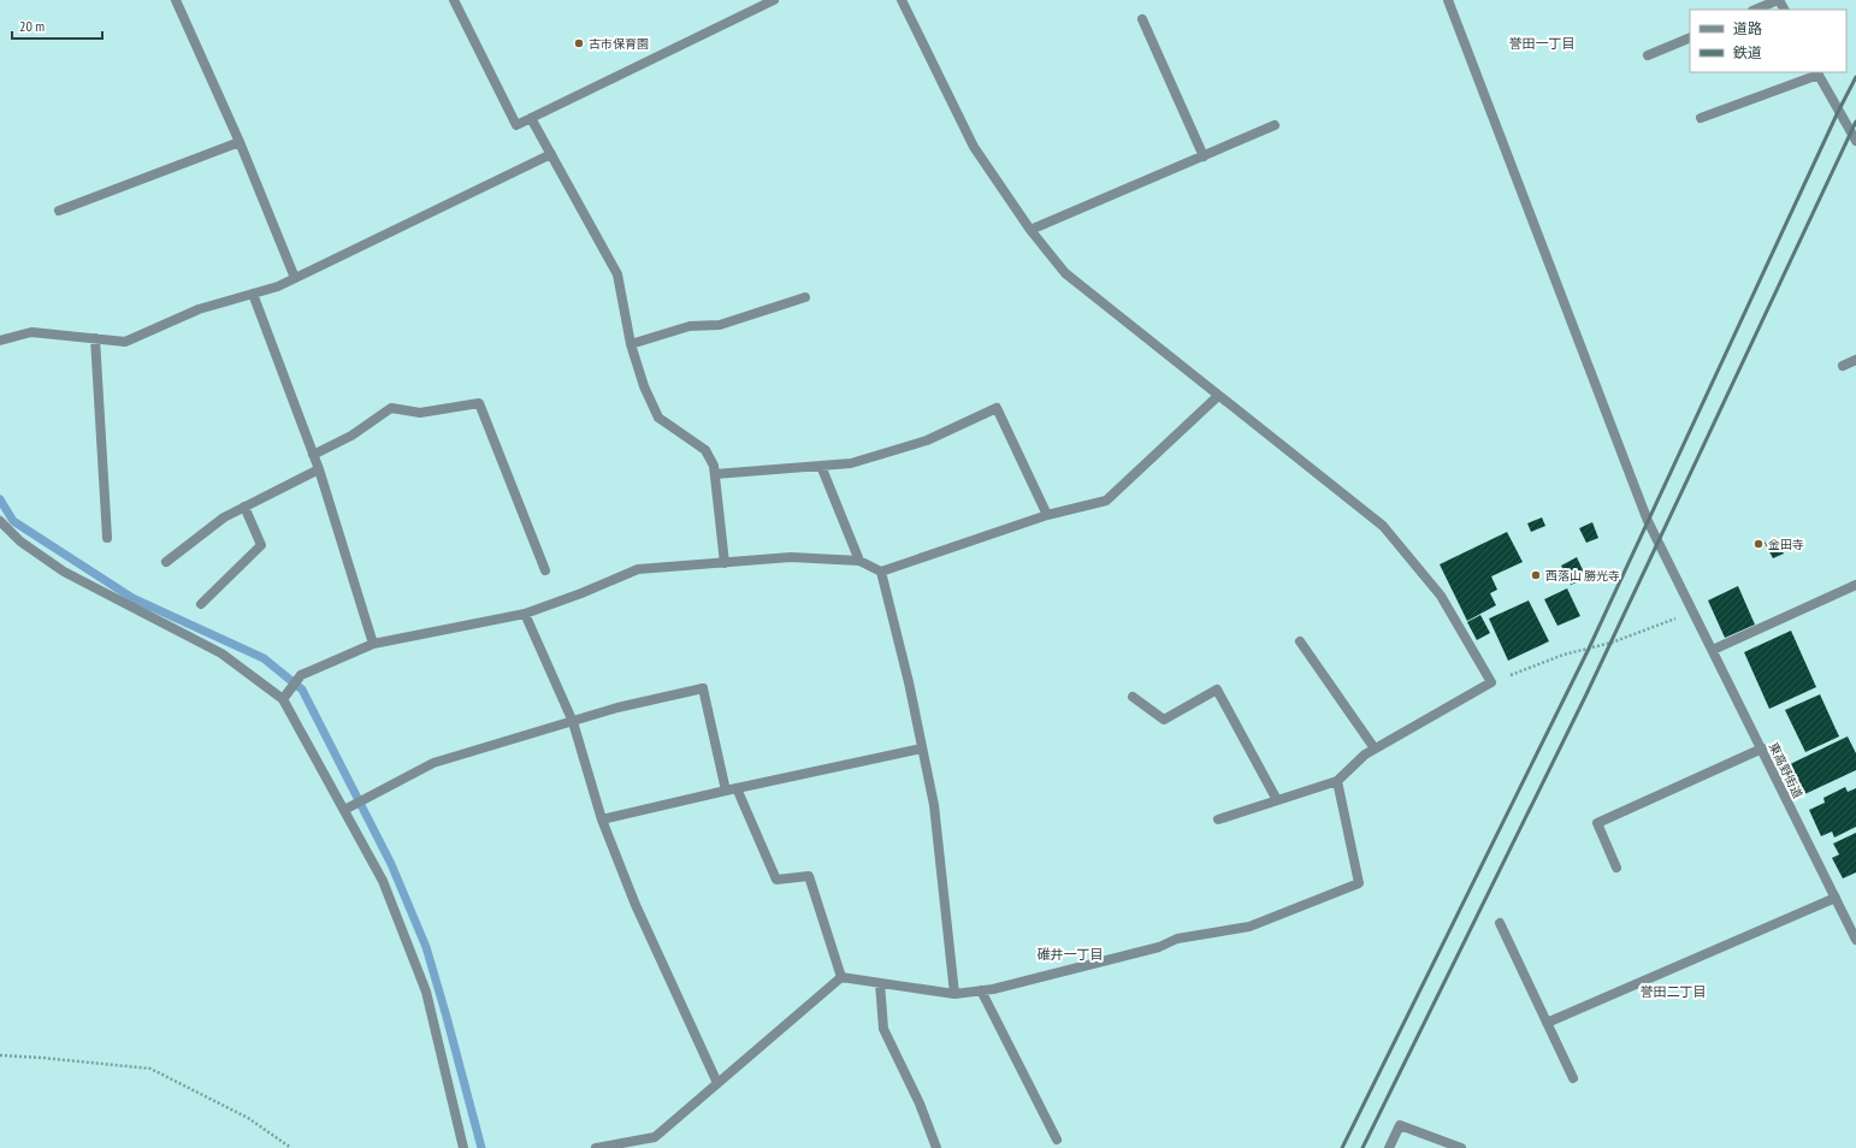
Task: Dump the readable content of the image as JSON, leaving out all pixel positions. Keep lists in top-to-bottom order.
{
  "streets": {
    "street": ["東高野街道"]
  },
  "districts": ["誉田一丁目", "碓井一丁目", "誉田二丁目"],
  "places": ["古市保育園", "金田寺", "西落山 勝光寺"],
  "legend": ["道路", "鉄道"],
  "scale_bar": "20 m"
}
